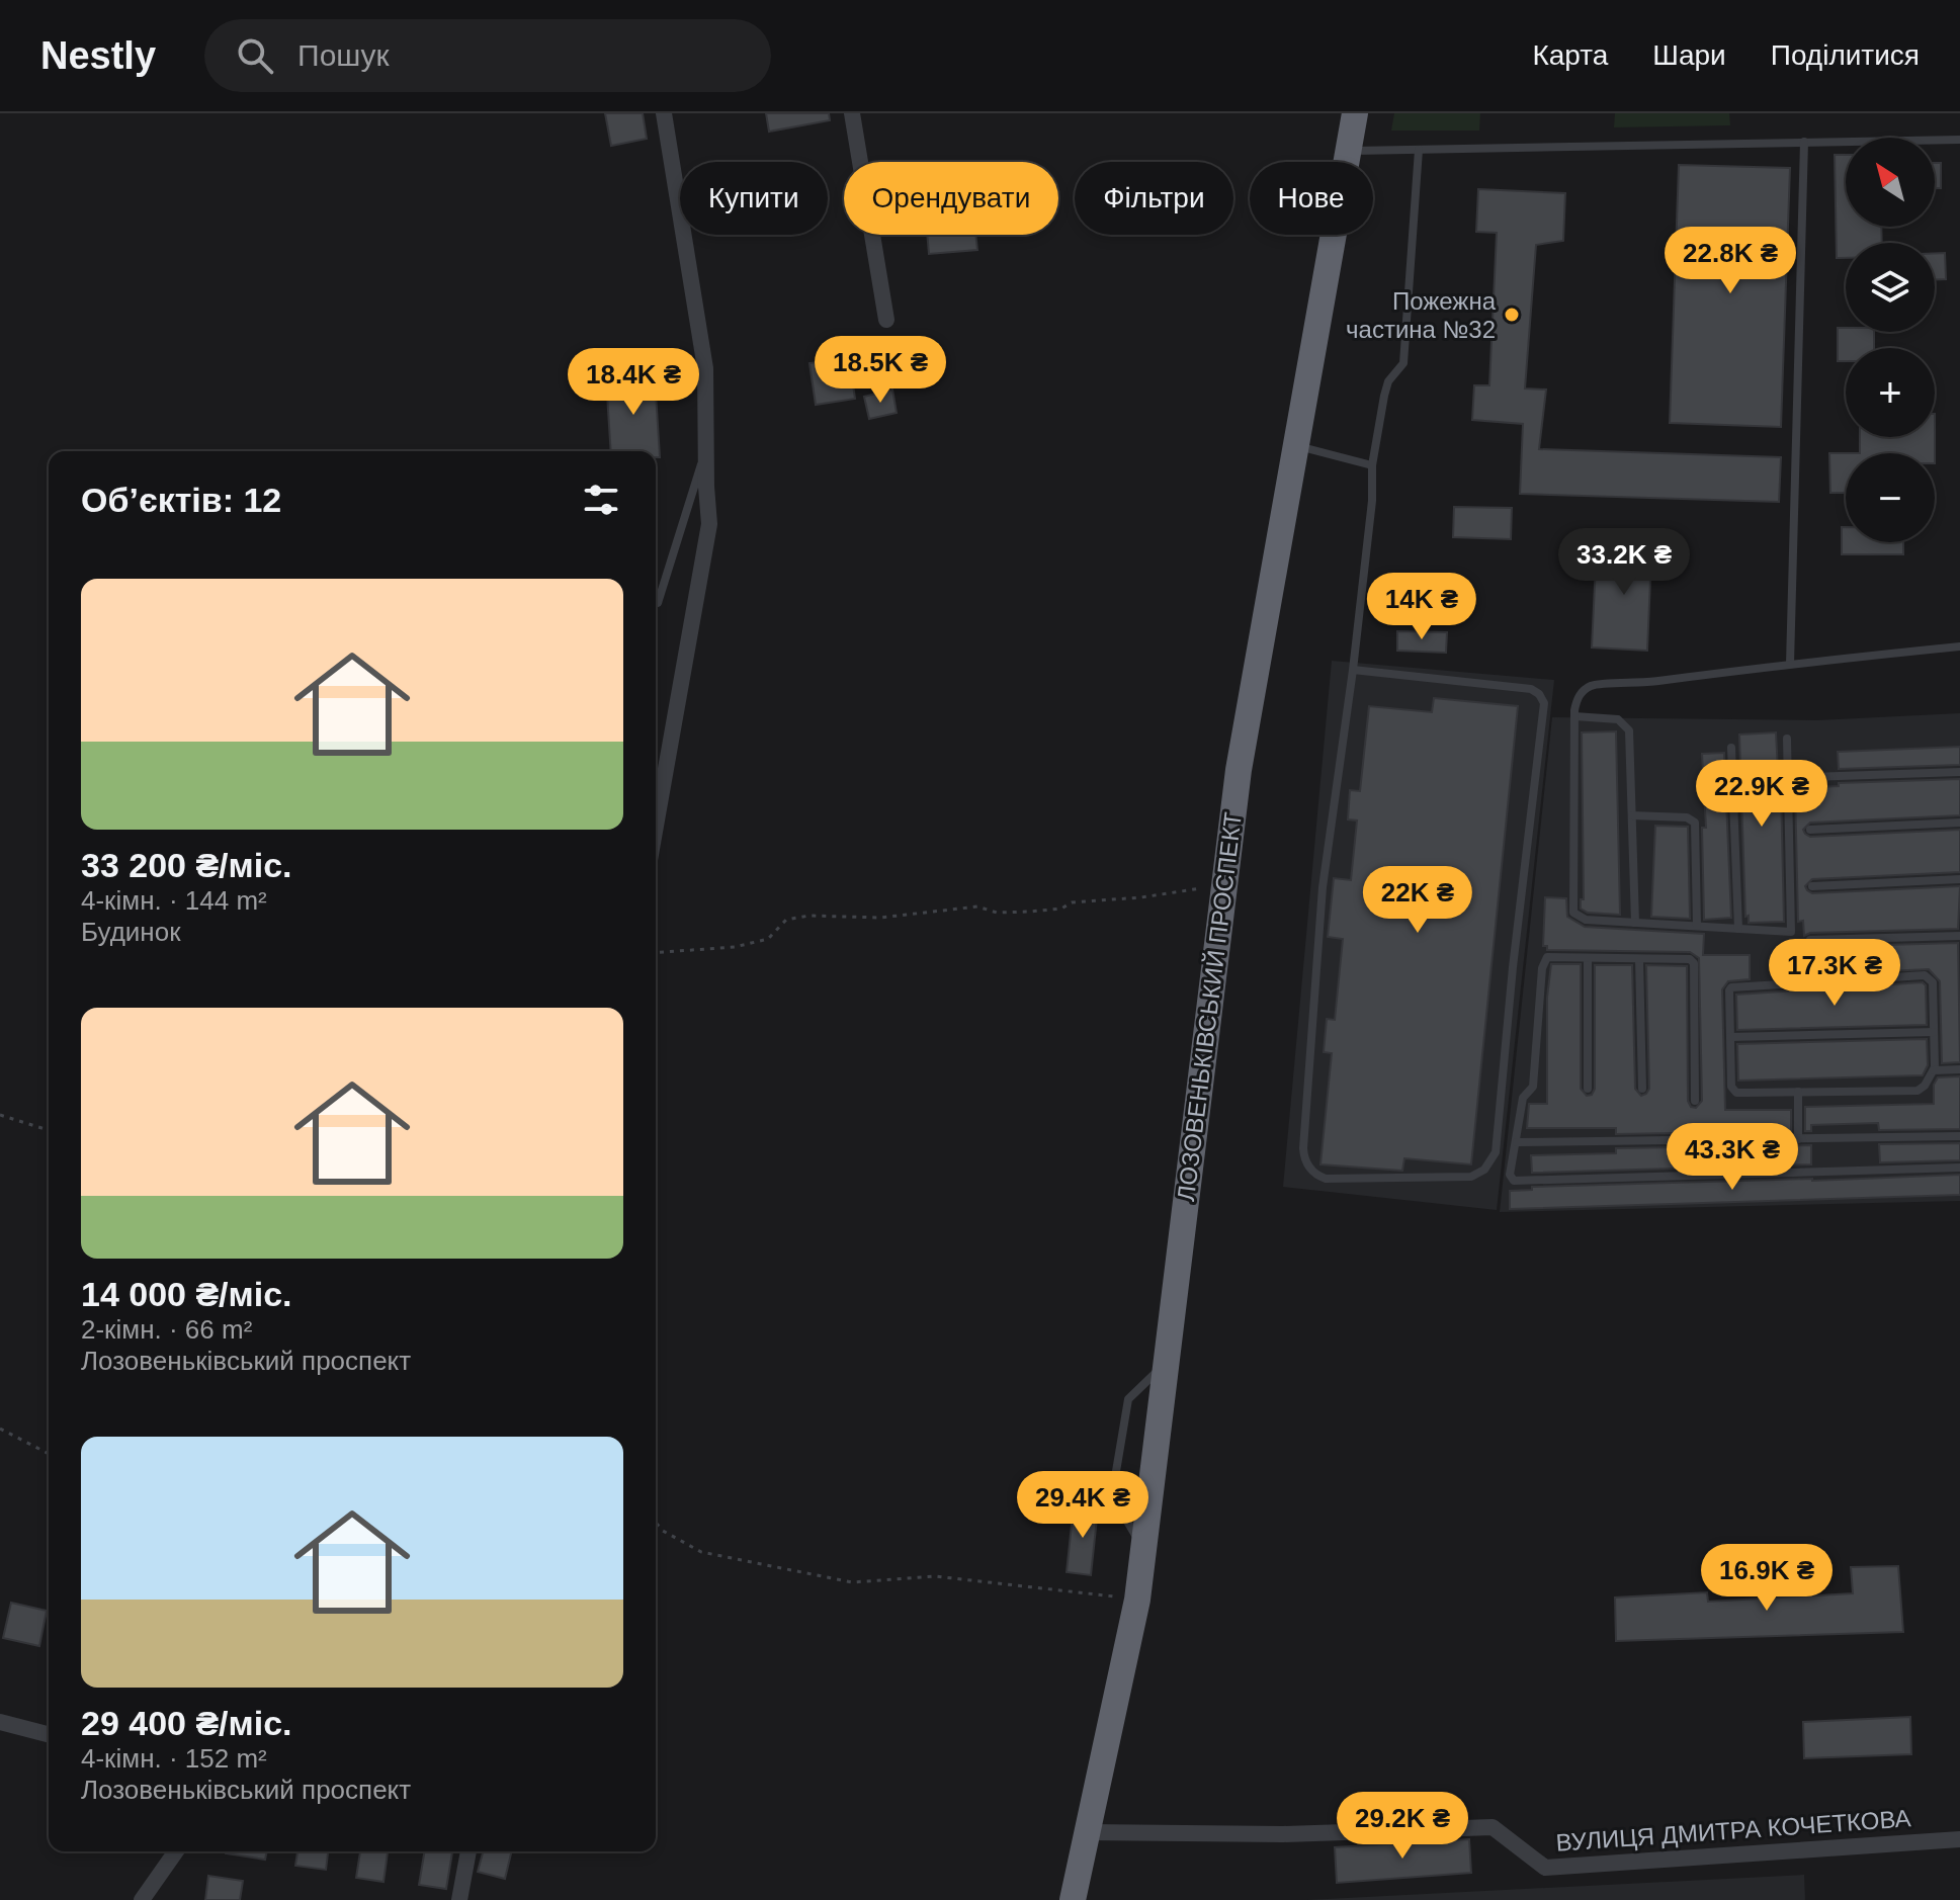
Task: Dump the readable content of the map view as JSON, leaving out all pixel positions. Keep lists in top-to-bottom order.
{
  "streets": {
    "highway": ["ЛОЗОВЕНЬКІВСЬКИЙ ПРОСПЕКТ"],
    "street": ["ВУЛИЦЯ ДМИТРА КОЧЕТКОВА"]
  },
  "crossings": [
    ["ЛОЗОВЕНЬКІВСЬКИЙ ПРОСПЕКТ", "ВУЛИЦЯ ДМИТРА КОЧЕТКОВА"]
  ],
  "places": ["Пожежна частина №32"],
  "north": "top left",
  "page": {
    "header": "Nestly",
    "search": "Пошук",
    "nav": ["Карта", "Шари", "Поділитися"],
    "map_buttons": ["+", "−"],
    "chip": [
      "Купити",
      "Орендувати",
      "Фільтри",
      "Нове"
    ],
    "price": [
      "22.8K ₴",
      "18.5K ₴",
      "18.4K ₴",
      "33.2K ₴",
      "14K ₴",
      "22.9K ₴",
      "22K ₴",
      "17.3K ₴",
      "43.3K ₴",
      "29.4K ₴",
      "16.9K ₴",
      "29.2K ₴"
    ],
    "heading": "Об’єктів: 12",
    "list": [
      {
        "name": "33 200 ₴/міс.",
        "note": "4-кімн. · 144 m² · Будинок"
      },
      {
        "name": "14 000 ₴/міс.",
        "note": "2-кімн. · 66 m² · Лозовеньківський проспект"
      },
      {
        "name": "29 400 ₴/міс.",
        "note": "4-кімн. · 152 m² · Лозовеньківський проспект"
      }
    ]
  }
}
